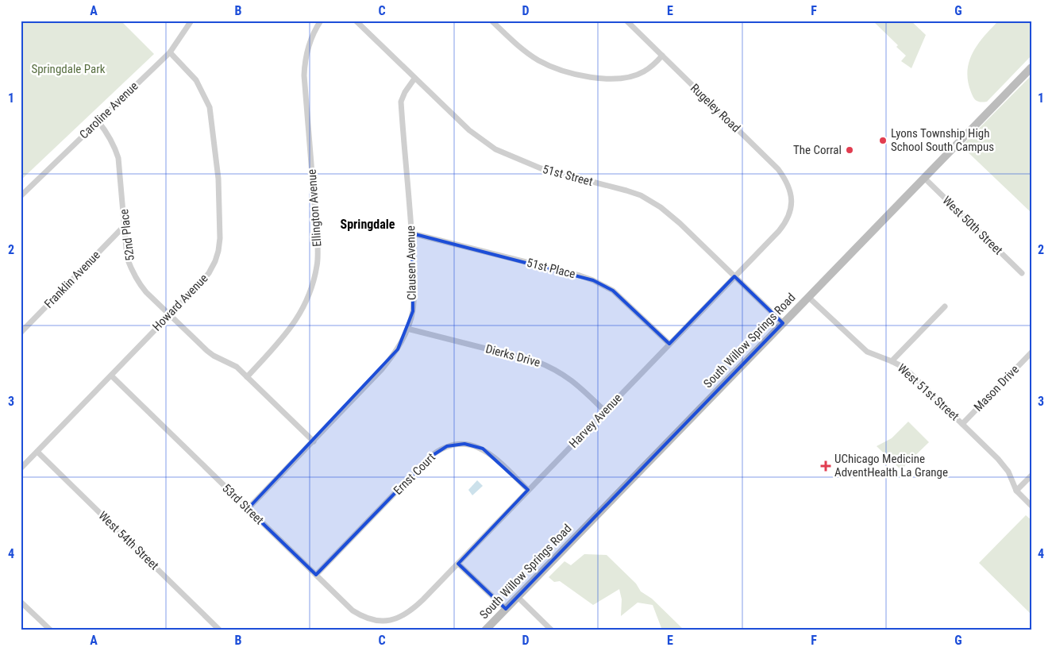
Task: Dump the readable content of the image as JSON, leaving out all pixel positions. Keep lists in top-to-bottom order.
{
  "streets": {
    "street": [
      "Rugeley Road",
      "Caroline Avenue",
      "51st Street",
      "Ellington Avenue",
      "West 50th Street",
      "52nd Place",
      "Clausen Avenue",
      "51st Place",
      "Franklin Avenue",
      "Howard Avenue",
      "South Willow Springs Road",
      "Dierks Drive",
      "Mason Drive",
      "West 51st Street",
      "Harvey Avenue",
      "Ernst Court",
      "53rd Street",
      "West 54th Street"
    ]
  },
  "crossings": [
    ["Rugeley Road", "Harvey Avenue"],
    ["Caroline Avenue", "52nd Place"],
    ["Caroline Avenue", "Howard Avenue"],
    ["51st Street", "Clausen Avenue"],
    ["51st Street", "South Willow Springs Road"],
    ["51st Street", "Harvey Avenue"],
    ["Ellington Avenue", "52nd Place"],
    ["West 50th Street", "South Willow Springs Road"],
    ["52nd Place", "Clausen Avenue"],
    ["52nd Place", "Franklin Avenue"],
    ["52nd Place", "Howard Avenue"],
    ["Clausen Avenue", "51st Place"],
    ["Clausen Avenue", "Dierks Drive"],
    ["Clausen Avenue", "53rd Street"],
    ["51st Place", "Harvey Avenue"],
    ["Howard Avenue", "53rd Street"],
    ["Howard Avenue", "West 54th Street"],
    ["South Willow Springs Road", "West 51st Street"],
    ["Dierks Drive", "Harvey Avenue"],
    ["Mason Drive", "West 51st Street"],
    ["Harvey Avenue", "Ernst Court"],
    ["Harvey Avenue", "53rd Street"],
    ["Ernst Court", "53rd Street"]
  ],
  "districts": ["Springdale"],
  "parks": ["Springdale Park"],
  "places": {
    "other": ["Lyons Township High School South Campus", "The Corral"],
    "health": ["UChicago Medicine AdventHealth La Grange"]
  },
  "grid": {
    "columns": [
      "A",
      "B",
      "C",
      "D",
      "E",
      "F",
      "G"
    ],
    "rows": [
      "1",
      "2",
      "3",
      "4"
    ]
  }
}
